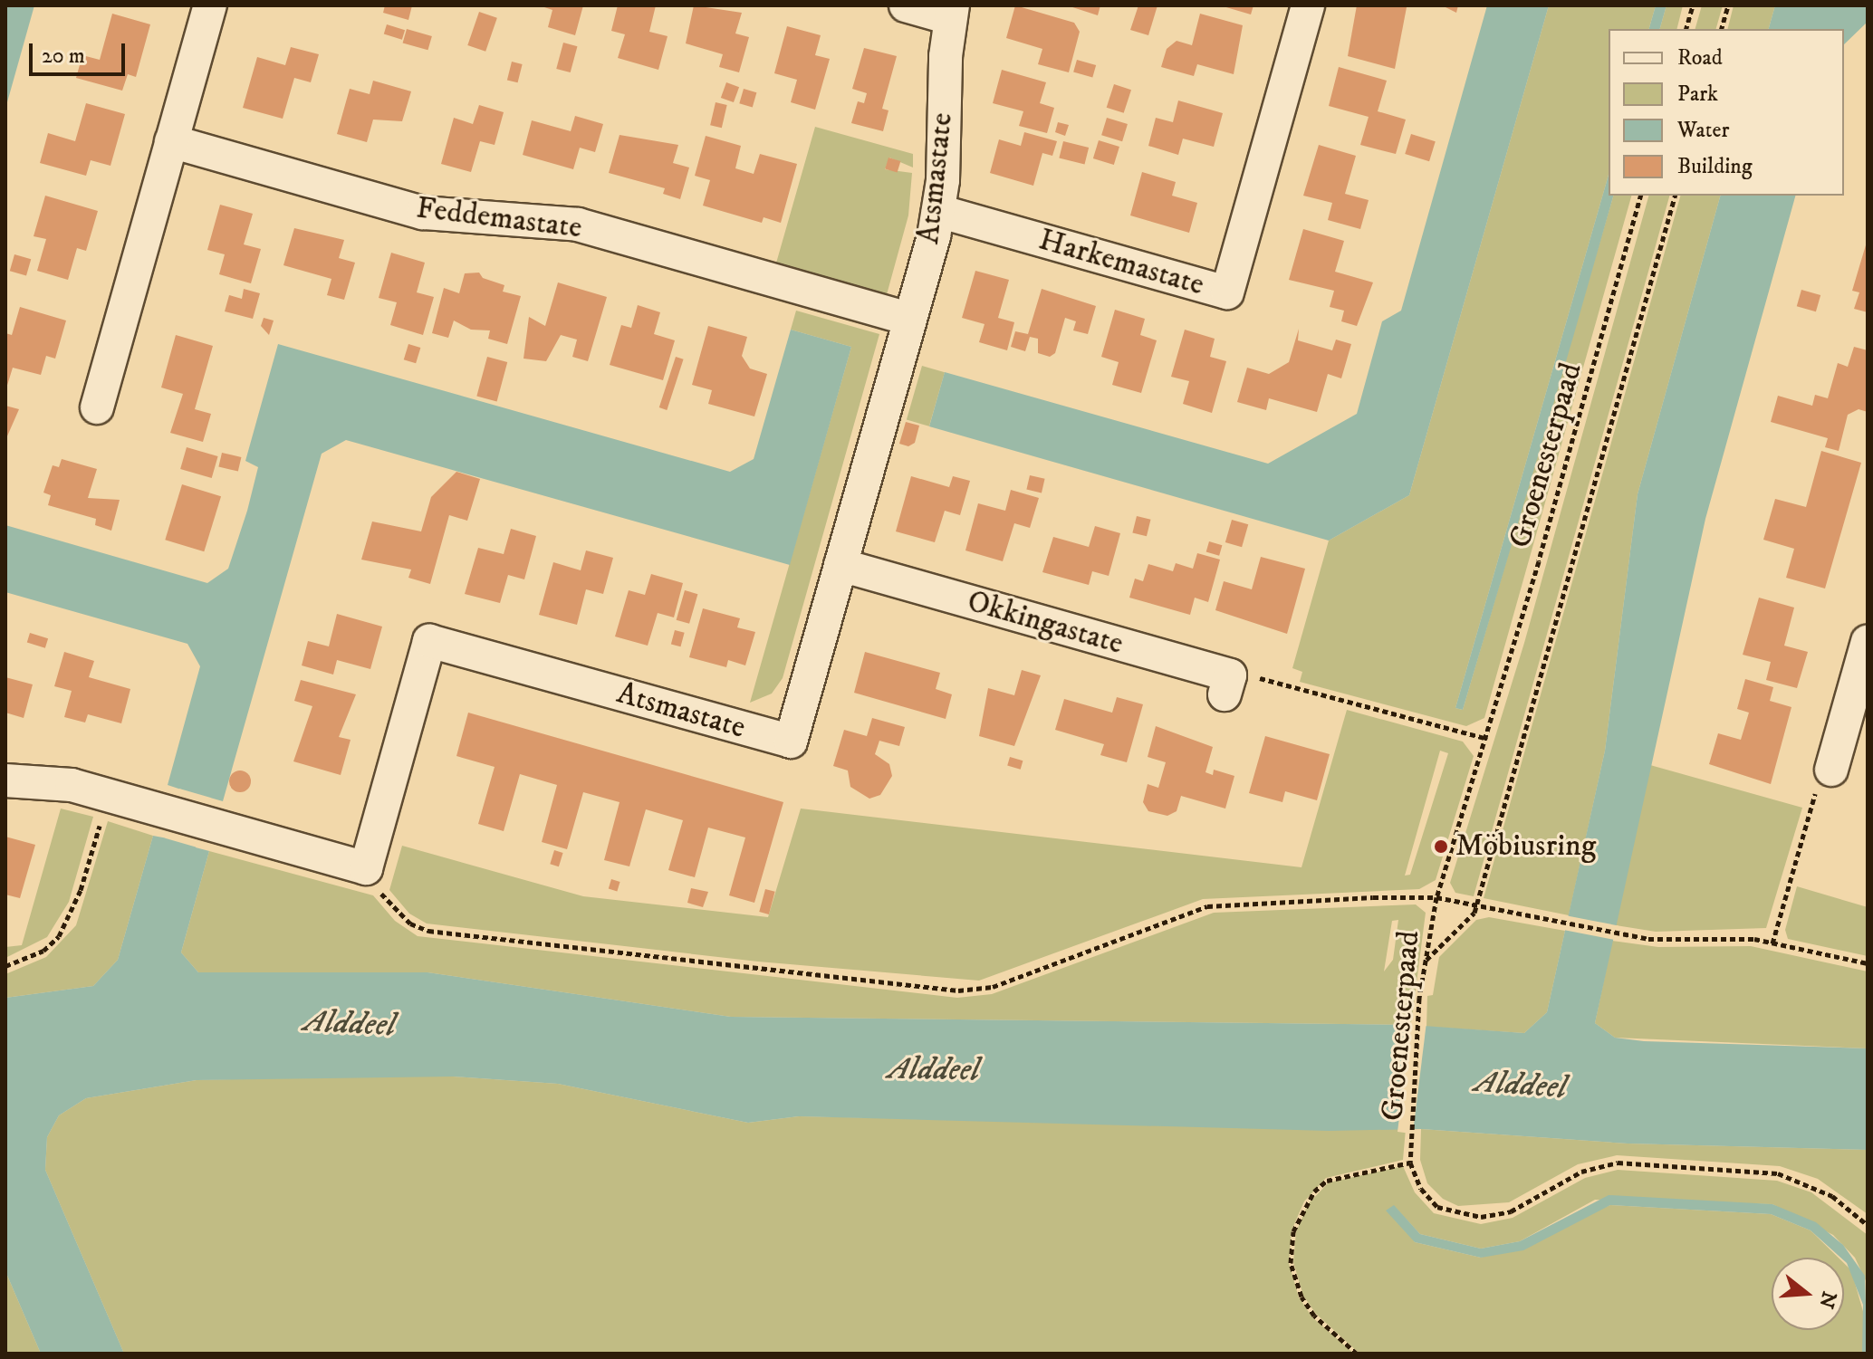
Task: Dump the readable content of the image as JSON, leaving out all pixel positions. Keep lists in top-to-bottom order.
{
  "streets": {
    "street": [
      "Atsmastate",
      "Feddemastate",
      "Harkemastate",
      "Okkingastate"
    ],
    "path": ["Groenesterpaad"]
  },
  "crossings": [
    ["Atsmastate", "Feddemastate"],
    ["Atsmastate", "Harkemastate"],
    ["Atsmastate", "Okkingastate"]
  ],
  "water": ["Alddeel"],
  "places": ["Möbiusring"],
  "legend": [
    "Road",
    "Park",
    "Water",
    "Building"
  ],
  "scale_bar": "20 m",
  "north": "right"
}
